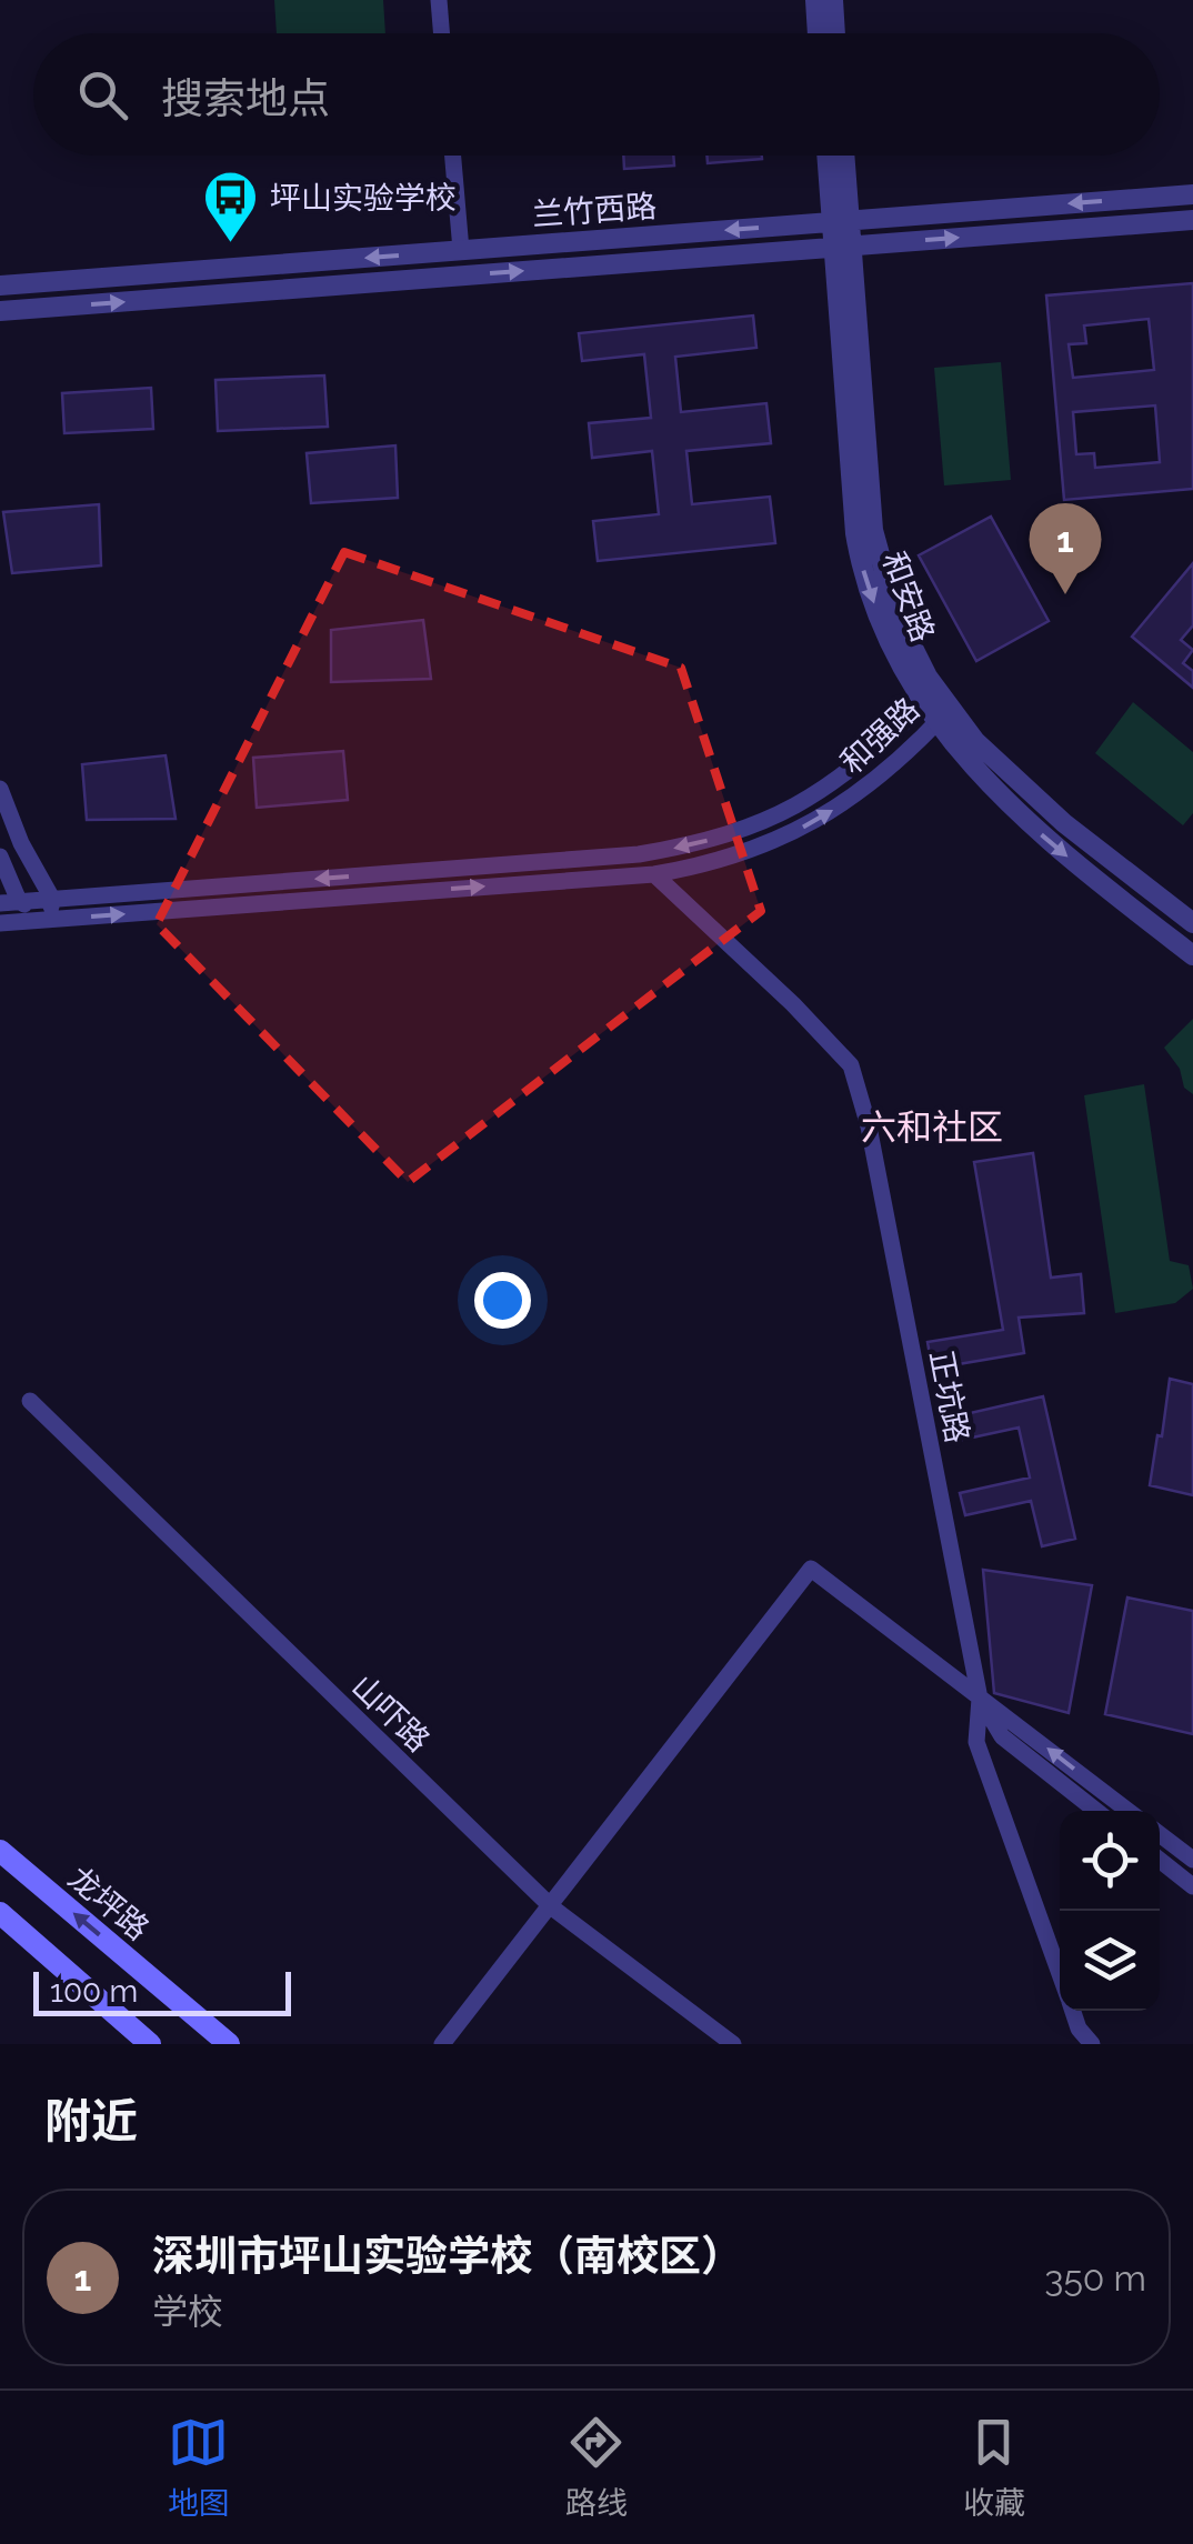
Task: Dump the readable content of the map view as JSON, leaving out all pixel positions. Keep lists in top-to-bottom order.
{
  "streets": {
    "main road": ["龙坪路"],
    "street": [
      "兰竹西路",
      "和安路",
      "和强路",
      "正坑路",
      "山吓路"
    ]
  },
  "crossings": [
    ["兰竹西路", "和安路"],
    ["和安路", "和强路"],
    ["和强路", "正坑路"]
  ],
  "districts": ["六和社区"],
  "places": {
    "bus stop": ["坪山实验学校"]
  },
  "scale_bar": "100 m",
  "page": {
    "search": "搜索地点",
    "pins": "1",
    "scale": "100 m",
    "heading": "附近",
    "list": [
      {
        "mark": "1",
        "name": "深圳市坪山实验学校（南校区）",
        "note": "学校",
        "value": "350 m"
      }
    ],
    "nav": ["地图", "路线", "收藏"]
  }
}
